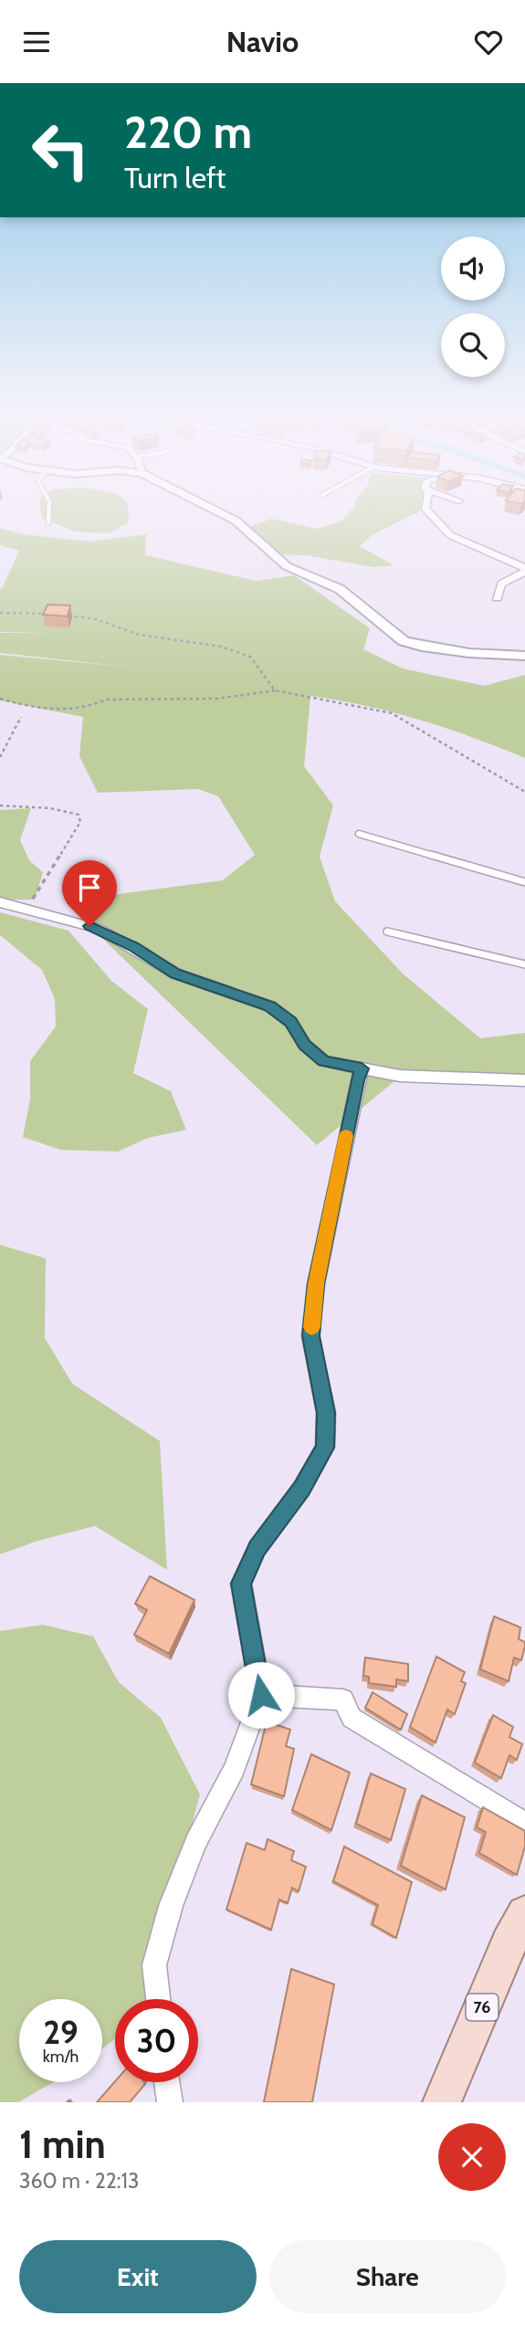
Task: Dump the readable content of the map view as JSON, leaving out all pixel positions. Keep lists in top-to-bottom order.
{
  "streets": {
    "main road": ["76"]
  },
  "page": {
    "header": "Navio",
    "turn": ["220 m", "Turn left"],
    "speed": "29 km/h",
    "limit": "30",
    "heading": ["1 min", "360 m · 22:13"],
    "buttons": ["Exit", "Share"]
  }
}
